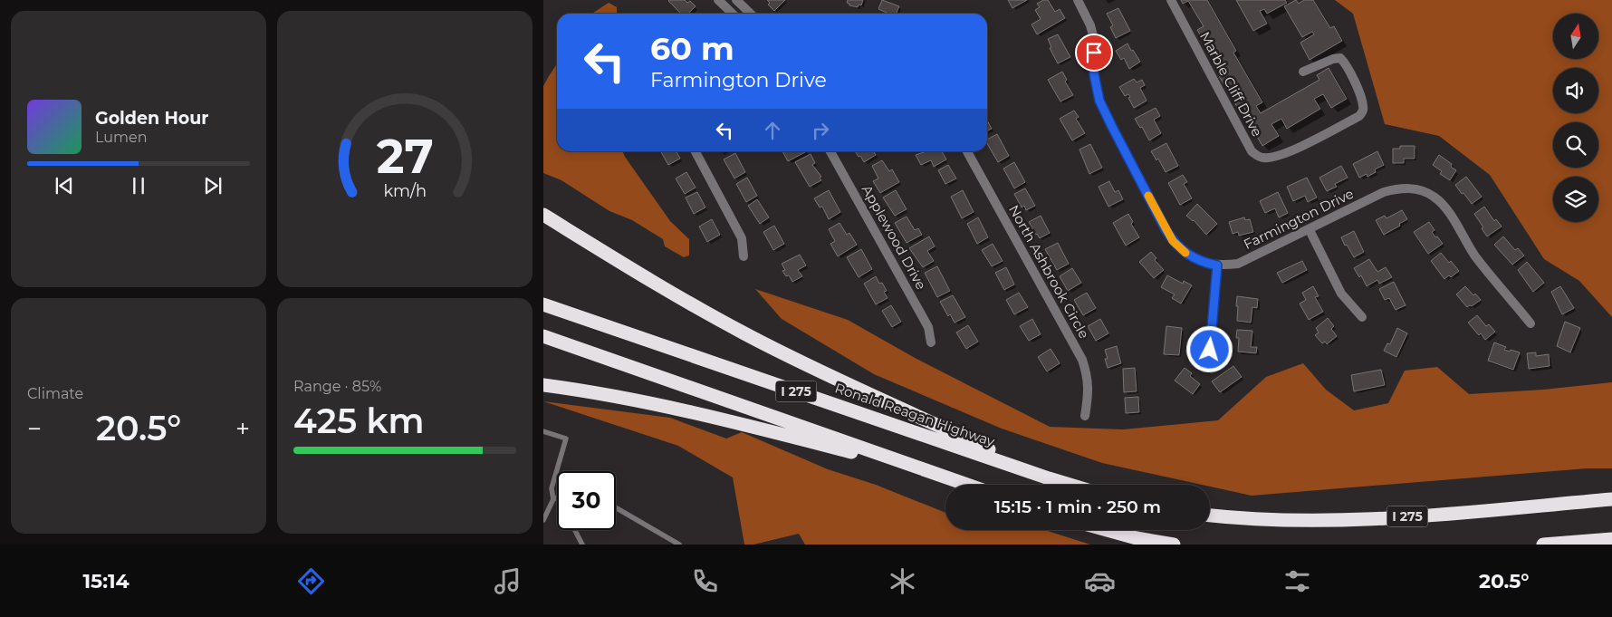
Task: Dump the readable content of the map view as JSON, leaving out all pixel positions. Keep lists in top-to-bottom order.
{
  "streets": {
    "highway": ["I 275", "Ronald Reagan Highway"],
    "street": [
      "Marble Cliff Drive",
      "Farmington Drive",
      "Applewood Drive",
      "North Ashbrook Circle"
    ]
  },
  "north": "top",
  "page": {
    "turn": ["60 m", "Farmington Drive"],
    "song": ["Golden Hour", "Lumen"],
    "tile": [
      "Climate",
      ["Range · 85%", "425 km"]
    ],
    "heat": ["−", "20.5°", "+"],
    "limit": "30",
    "trip": "15:15 · 1 min · 250 m",
    "tabs": ["15:14", "20.5°"],
    "gauge": ["27", "km/h"]
  }
}
